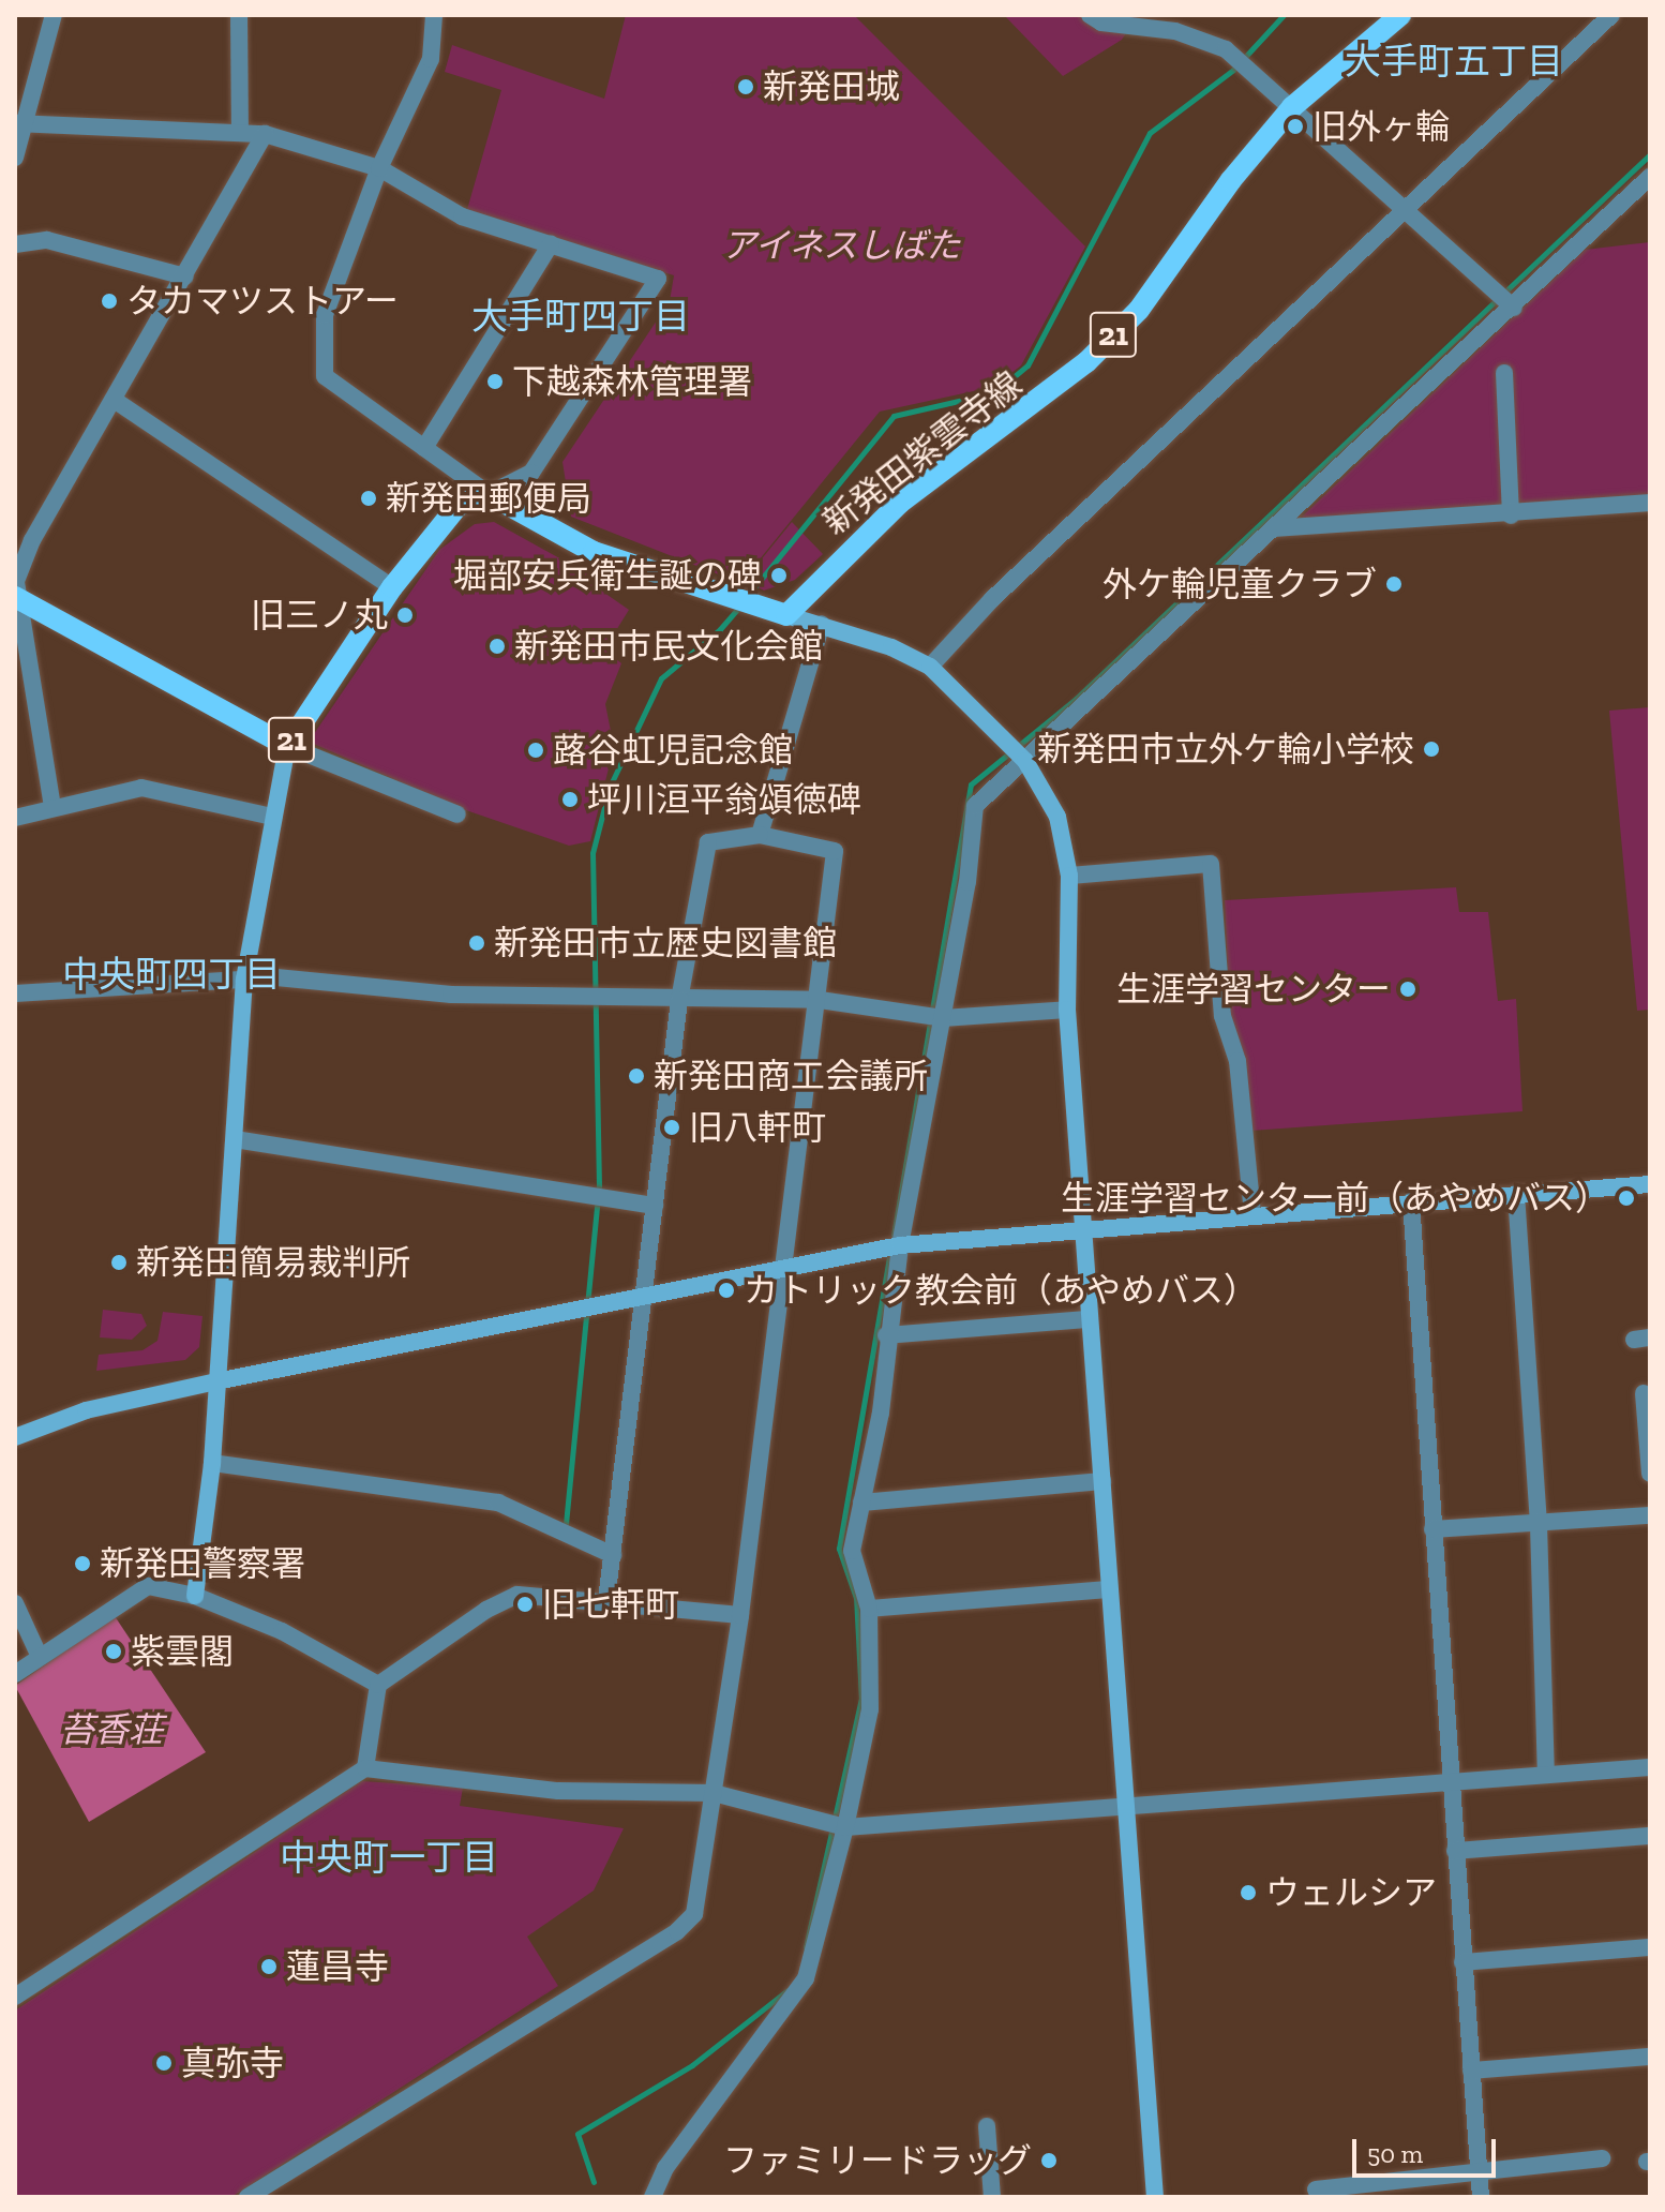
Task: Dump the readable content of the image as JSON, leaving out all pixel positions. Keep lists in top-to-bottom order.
{
  "streets": {
    "main road": ["21", "新発田紫雲寺線"]
  },
  "districts": [
    "大手町五丁目",
    "大手町四丁目",
    "中央町四丁目",
    "中央町一丁目"
  ],
  "parks": ["アイネスしばた", "苔香荘"],
  "places": [
    "新発田城",
    "旧外ヶ輪",
    "タカマツストアー",
    "下越森林管理署",
    "新発田郵便局",
    "堀部安兵衛生誕の碑",
    "外ケ輪児童クラブ",
    "旧三ノ丸",
    "新発田市民文化会館",
    "新発田市立外ケ輪小学校",
    "蕗谷虹児記念館",
    "坪川洹平翁頌徳碑",
    "新発田市立歴史図書館",
    "生涯学習センター",
    "新発田商工会議所",
    "旧八軒町",
    "生涯学習センター前（あやめバス）",
    "新発田簡易裁判所",
    "カトリック教会前（あやめバス）",
    "新発田警察署",
    "旧七軒町",
    "紫雲閣",
    "ウェルシア",
    "蓮昌寺",
    "真弥寺",
    "ファミリードラッグ"
  ],
  "scale_bar": "50 m"
}
